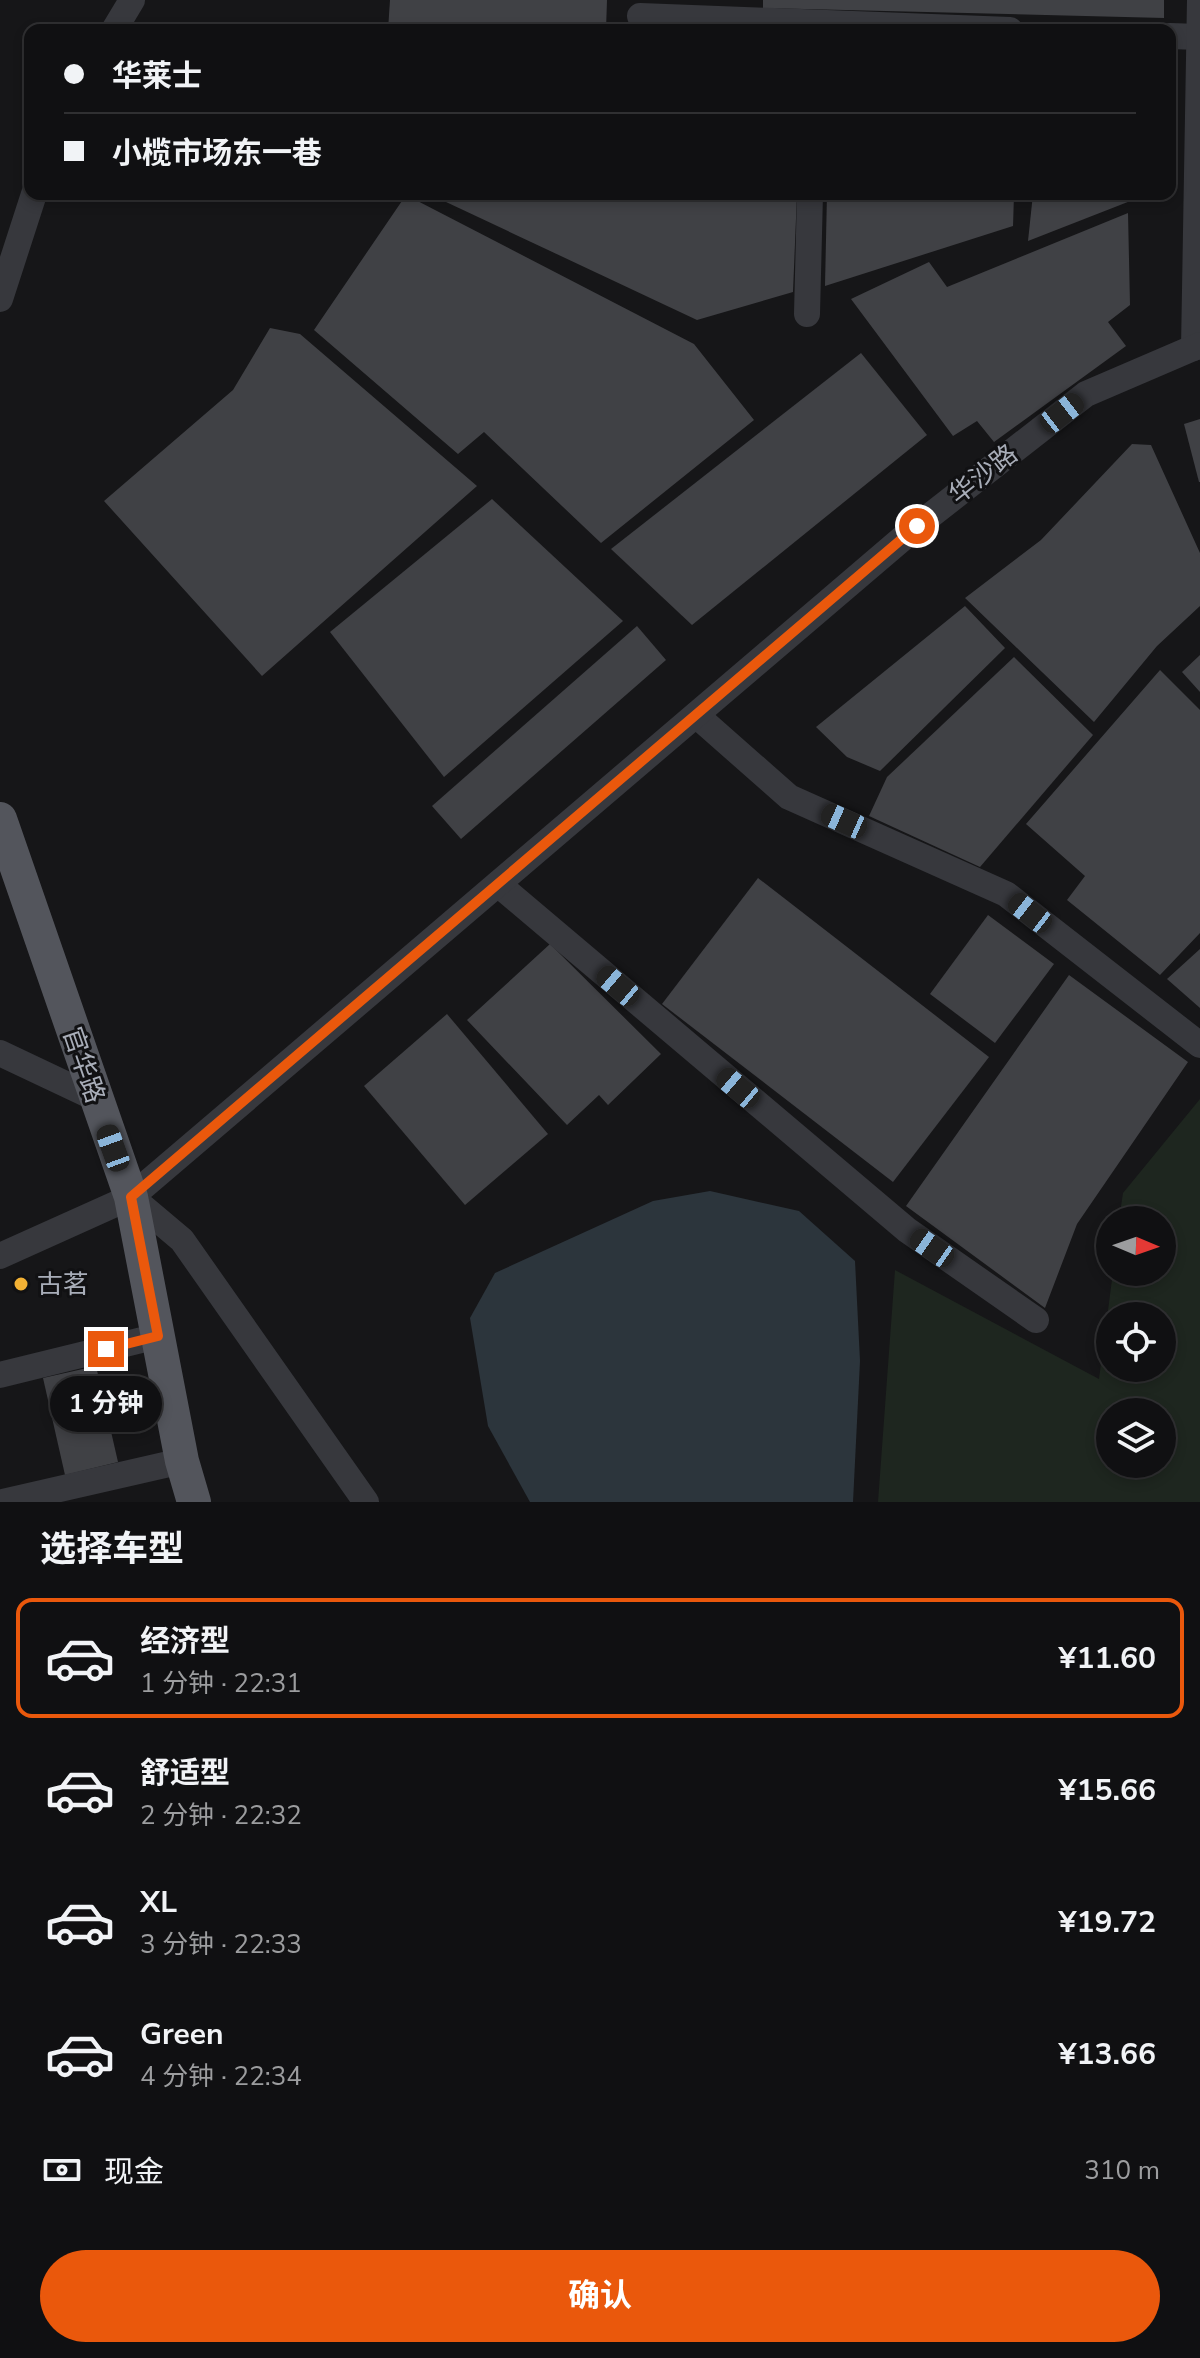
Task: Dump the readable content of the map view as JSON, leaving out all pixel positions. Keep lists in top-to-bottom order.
{
  "streets": {
    "main road": ["官华路"],
    "street": ["华沙路"]
  },
  "crossings": [
    ["华沙路", "官华路"]
  ],
  "places": ["古茗"],
  "north": "right",
  "page": {
    "banner": ["华莱士", "小榄市场东一巷"],
    "bubble": "1 分钟",
    "heading": "选择车型",
    "list": [
      {
        "name": "经济型",
        "note": "1 分钟 · 22:31",
        "value": "¥11.60"
      },
      {
        "name": "舒适型",
        "note": "2 分钟 · 22:32",
        "value": "¥15.66"
      },
      {
        "name": "XL",
        "note": "3 分钟 · 22:33",
        "value": "¥19.72"
      },
      {
        "name": "Green",
        "note": "4 分钟 · 22:34",
        "value": "¥13.66"
      }
    ],
    "pay": ["现金", "310 m"],
    "buttons": "确认"
  }
}
